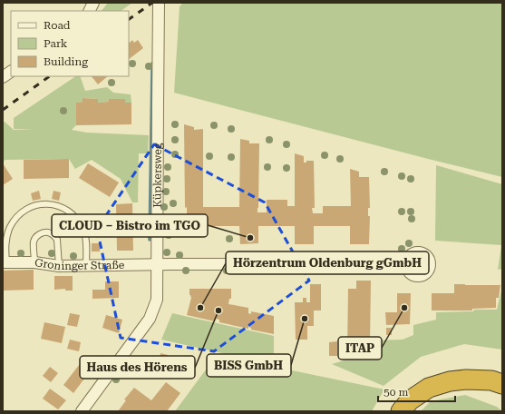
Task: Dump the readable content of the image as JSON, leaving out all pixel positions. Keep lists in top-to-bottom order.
{
  "streets": {
    "street": ["Küpkersweg", "Groninger Straße"]
  },
  "crossings": [
    ["Küpkersweg", "Groninger Straße"]
  ],
  "places": [
    "CLOUD – Bistro im TGO",
    "Hörzentrum Oldenburg gGmbH",
    "ITAP",
    "Haus des Hörens",
    "BISS GmbH"
  ],
  "legend": ["Road", "Park", "Building"],
  "scale_bar": "50 m"
}
